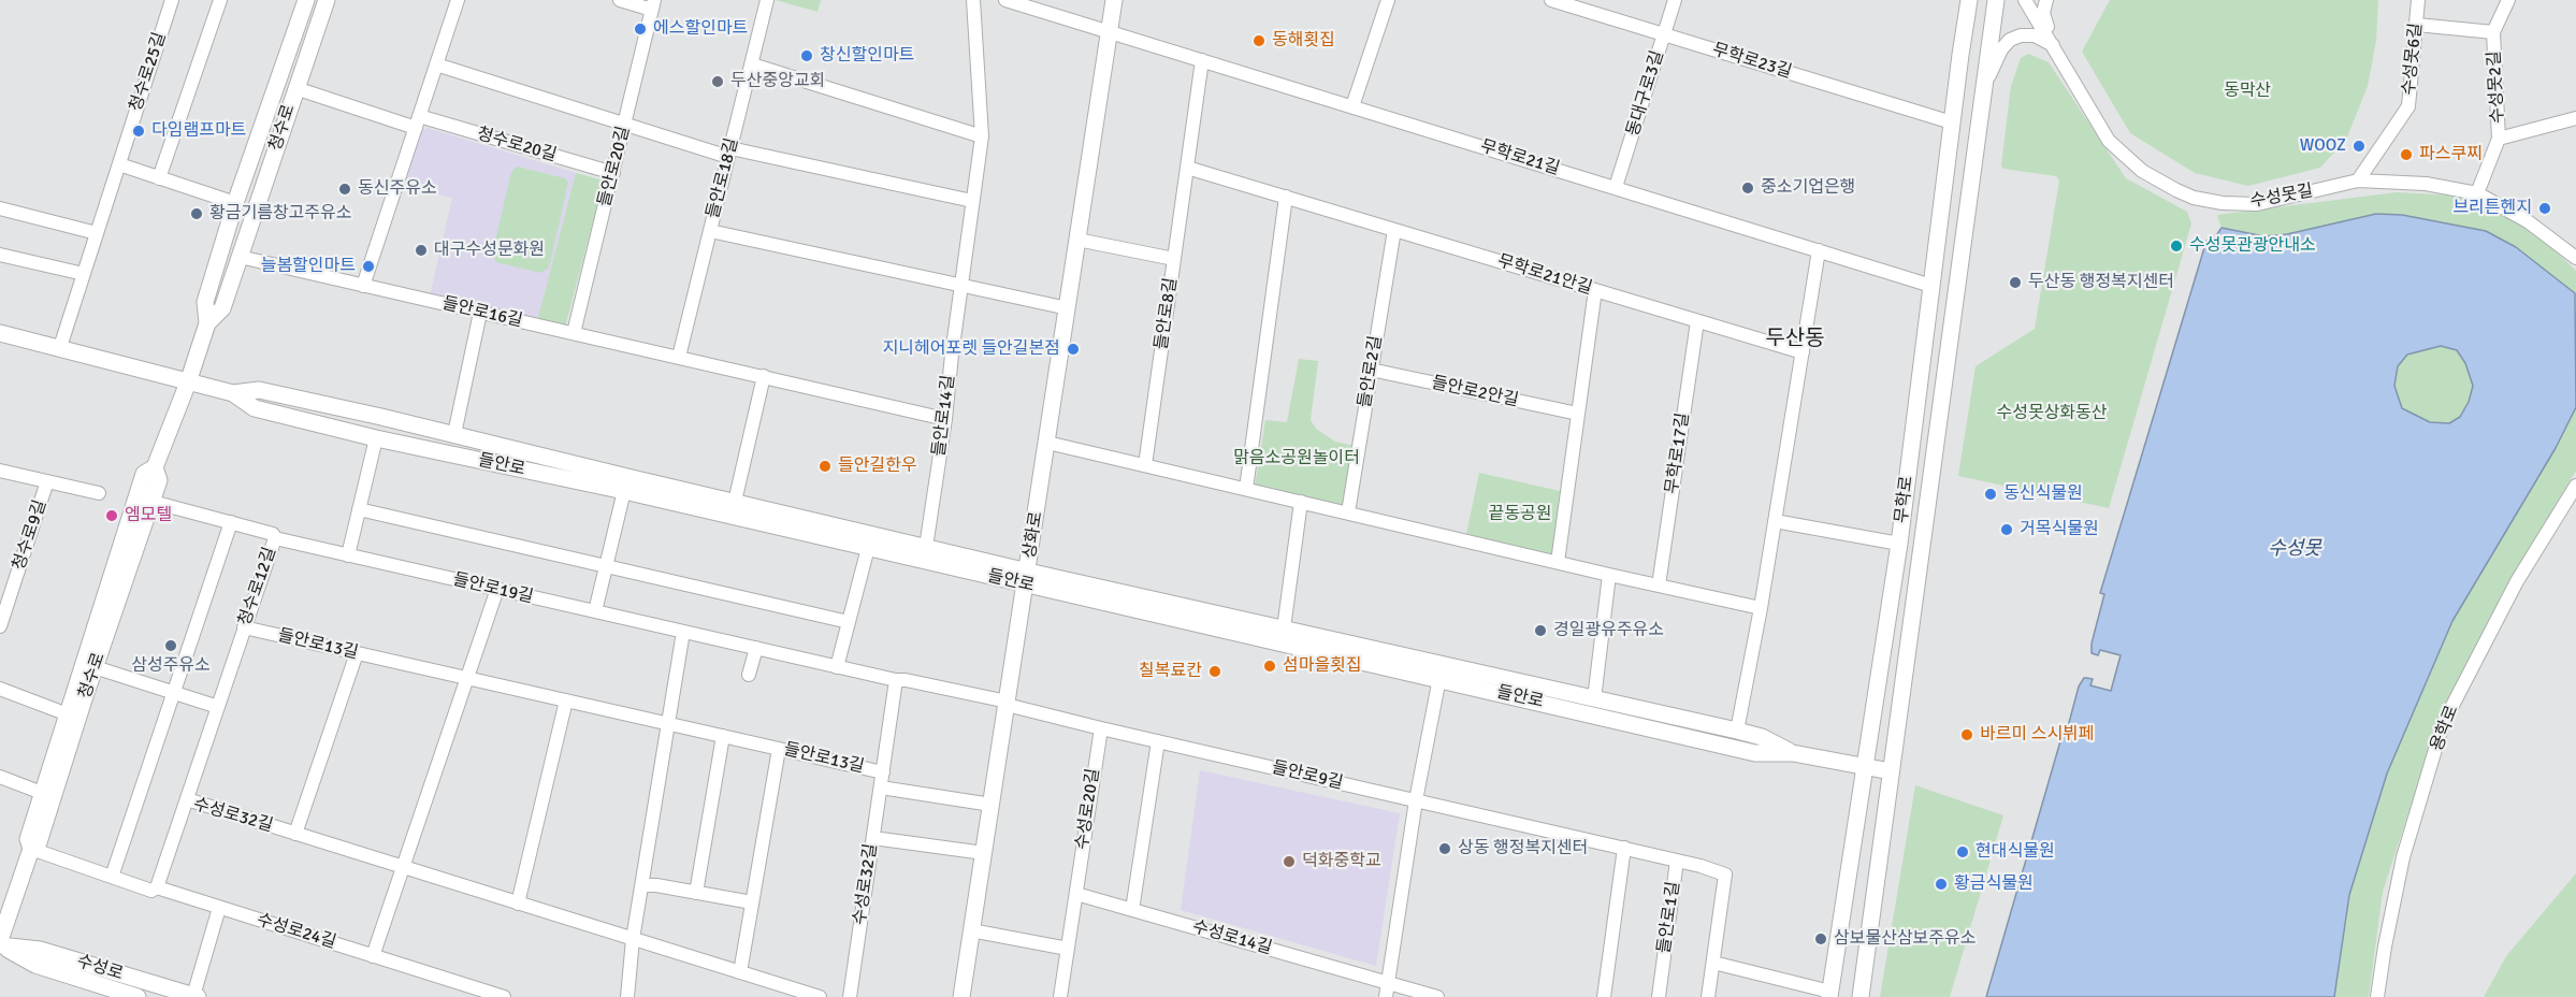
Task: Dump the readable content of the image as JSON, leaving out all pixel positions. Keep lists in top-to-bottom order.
{
  "streets": {
    "main road": [
      "청수로",
      "들안로",
      "무학로",
      "상화로",
      "수성로"
    ],
    "street": [
      "수성못6길",
      "무학로23길",
      "청수로25길",
      "수성못2길",
      "동대구로3길",
      "청수로20길",
      "무학로21길",
      "들안로20길",
      "들안로18길",
      "수성못길",
      "무학로21안길",
      "들안로16길",
      "들안로8길",
      "들안로2길",
      "들안로2안길",
      "들안로14길",
      "무학로17길",
      "청수로9길",
      "청수로12길",
      "들안로19길",
      "들안로13길",
      "용학로",
      "들안로9길",
      "수성로20길",
      "수성로32길",
      "들안로1길",
      "수성로24길",
      "수성로14길"
    ]
  },
  "crossings": [
    ["수성못6길", "수성못길"],
    ["무학로23길", "동대구로3길"],
    ["무학로23길", "무학로"],
    ["수성못2길", "수성못길"],
    ["동대구로3길", "무학로21길"],
    ["청수로", "청수로20길"],
    ["청수로", "들안로"],
    ["청수로", "수성로"],
    ["청수로20길", "들안로20길"],
    ["무학로21길", "들안로8길"],
    ["무학로21길", "무학로"],
    ["무학로21길", "상화로"],
    ["들안로20길", "들안로16길"],
    ["들안로18길", "들안로16길"],
    ["무학로21안길", "들안로8길"],
    ["무학로21안길", "들안로2길"],
    ["무학로21안길", "무학로17길"],
    ["들안로16길", "들안로14길"],
    ["들안로2길", "들안로2안길"],
    ["들안로14길", "들안로"],
    ["들안로", "무학로"],
    ["들안로", "상화로"],
    ["청수로12길", "들안로19길"],
    ["청수로12길", "들안로13길"],
    ["청수로12길", "수성로32길"],
    ["들안로13길", "수성로32길"],
    ["들안로9길", "들안로1길"],
    ["수성로20길", "수성로14길"]
  ],
  "districts": ["두산동"],
  "water": ["수성못"],
  "parks": [
    "동막산",
    "수성못상화동산",
    "맑음소공원놀이터",
    "끝동공원"
  ],
  "places": [
    "에스할인마트",
    "동해횟집",
    "창신할인마트",
    "두산중앙교회",
    "다임램프마트",
    "WOOZ",
    "파스쿠찌",
    "중소기업은행",
    "동신주유소",
    "브리튼헨지",
    "황금기름창고주유소",
    "수성못관광안내소",
    "대구수성문화원",
    "늘봄할인마트",
    "두산동 행정복지센터",
    "지니헤어포렛 들안길본점",
    "들안길한우",
    "동신식물원",
    "엠모텔",
    "거목식물원",
    "경일광유주유소",
    "삼성주유소",
    "섬마을횟집",
    "칠복료칸",
    "바르미 스시뷔페",
    "상동 행정복지센터",
    "현대식물원",
    "덕화중학교",
    "황금식물원",
    "삼보물산삼보주유소"
  ]
}
